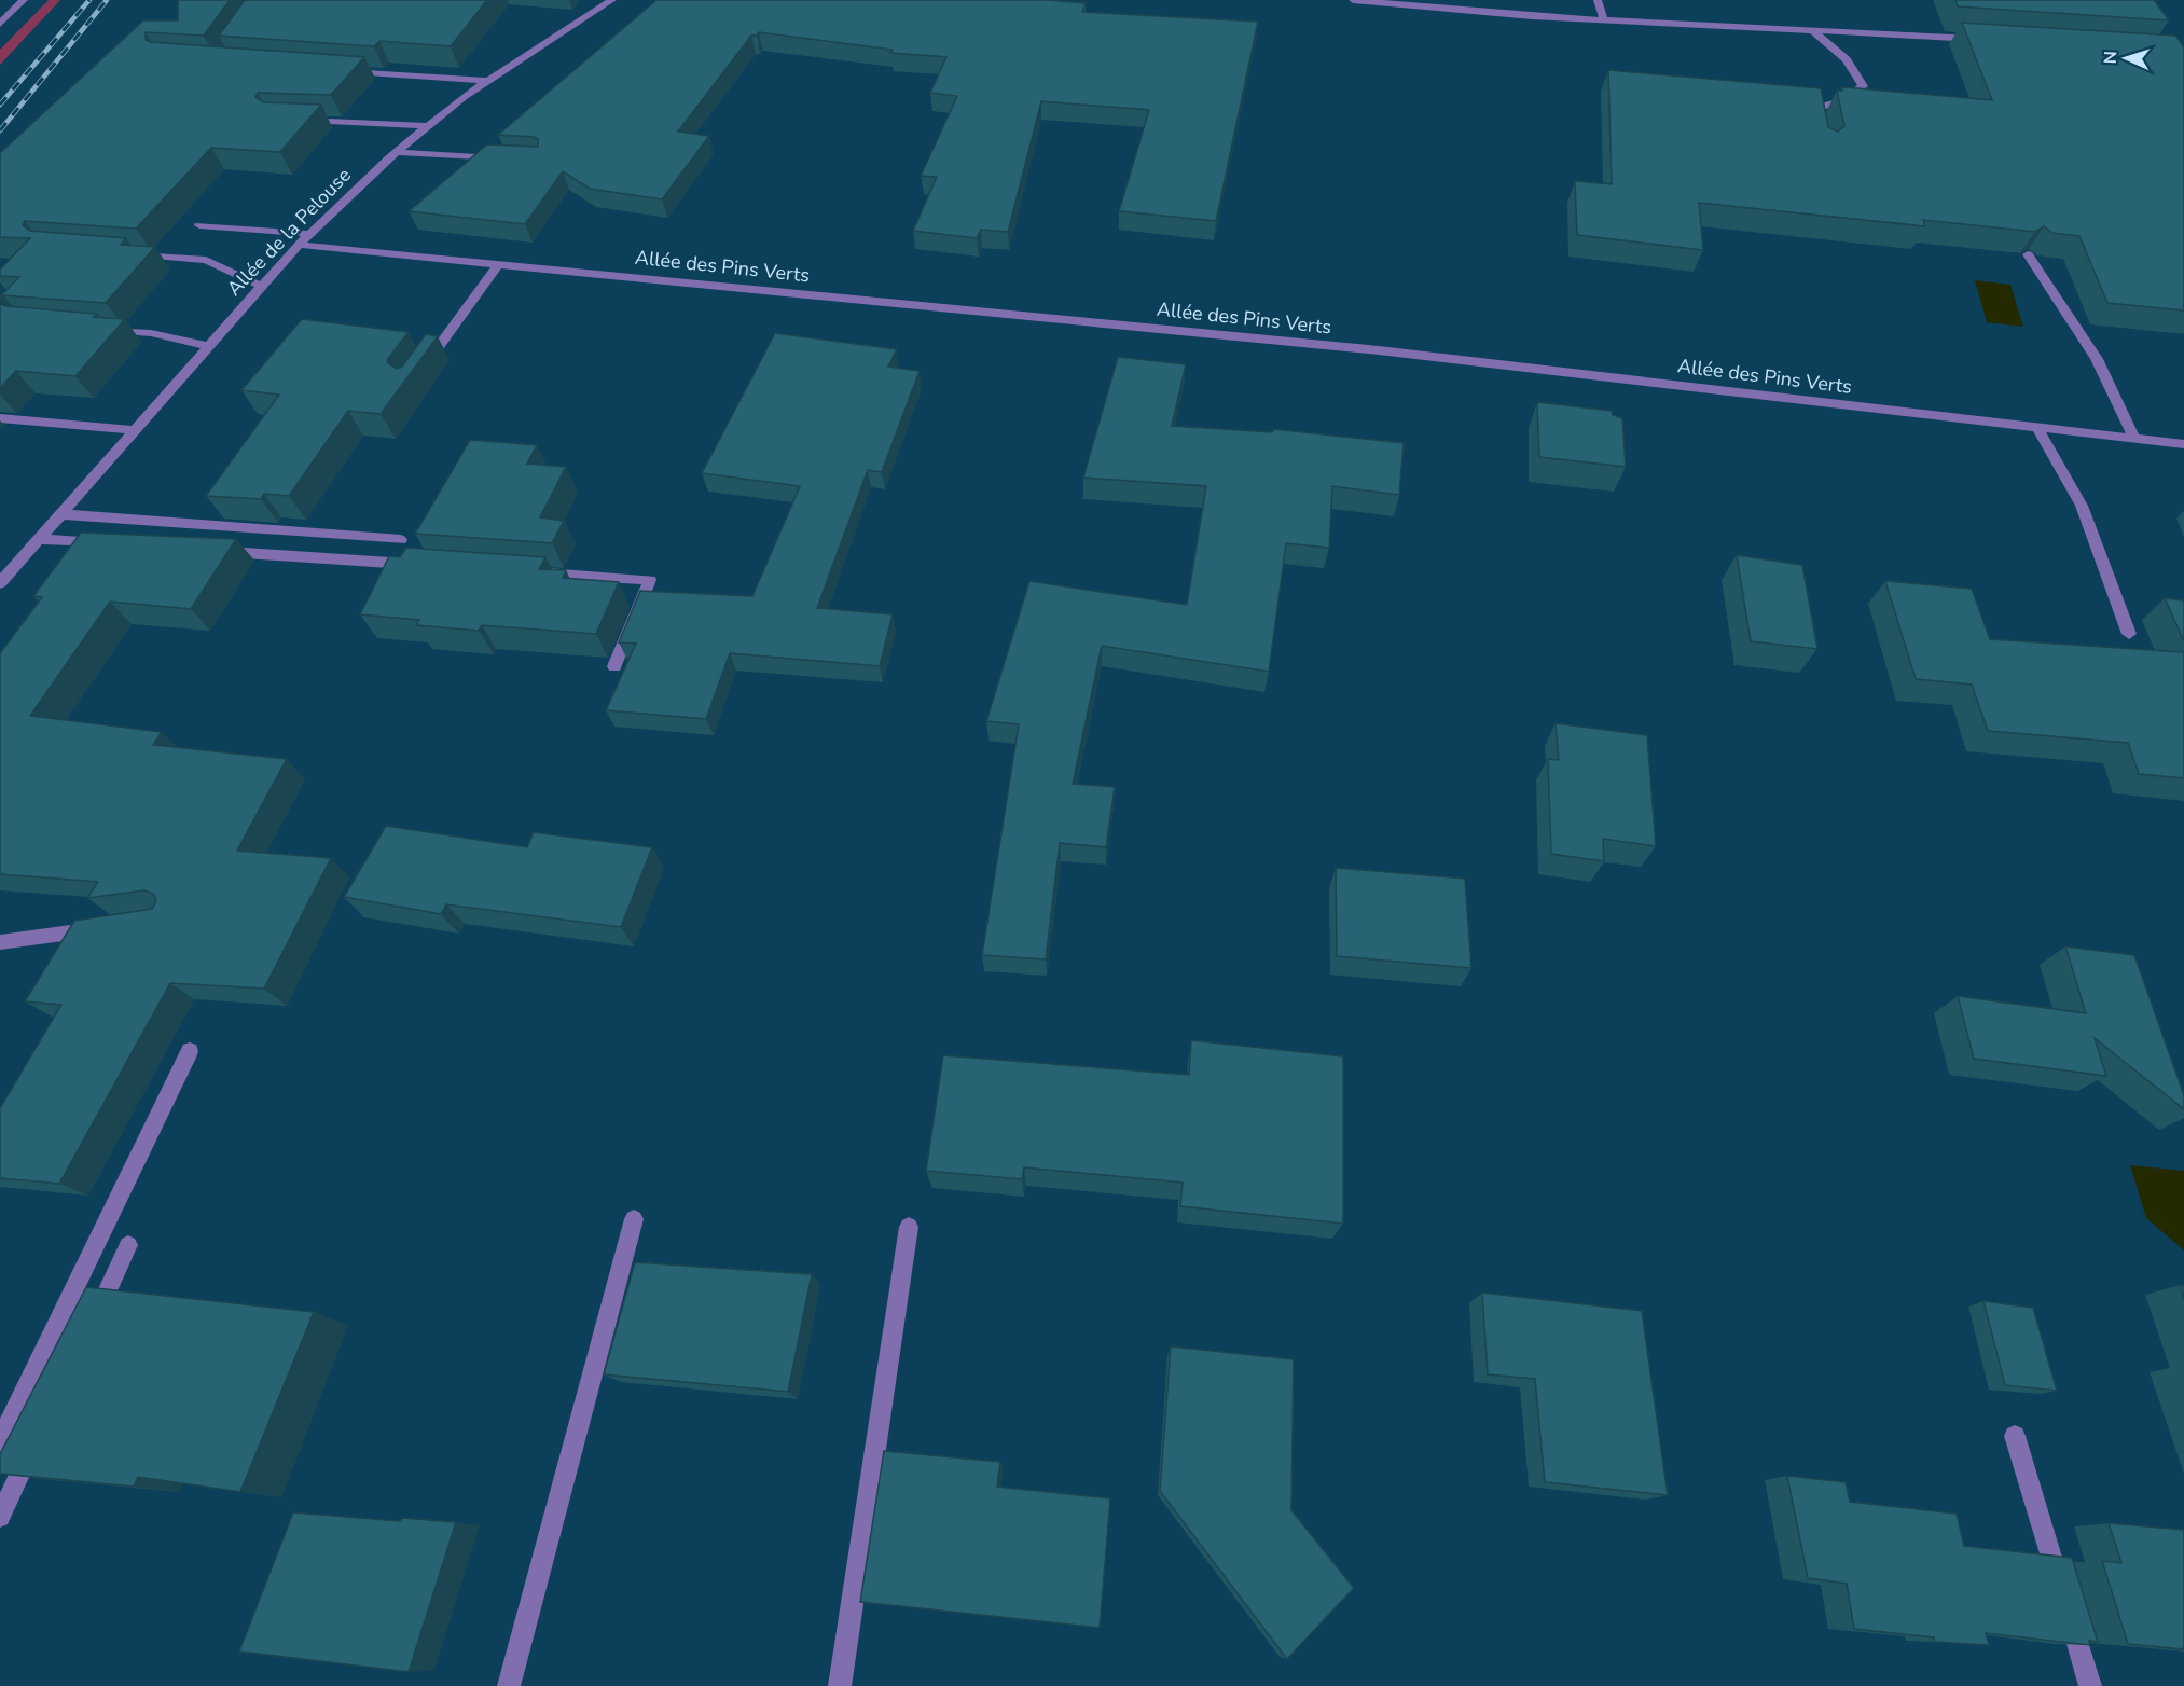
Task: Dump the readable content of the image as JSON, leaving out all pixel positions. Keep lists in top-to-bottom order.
{
  "streets": {
    "street": ["Allée de la Pelouse", "Allée des Pins Verts"]
  },
  "crossings": [
    ["Allée de la Pelouse", "Allée des Pins Verts"]
  ],
  "north": "left"
}
